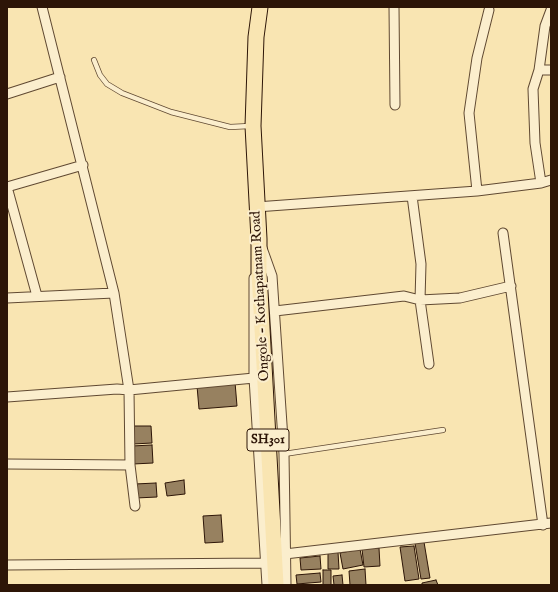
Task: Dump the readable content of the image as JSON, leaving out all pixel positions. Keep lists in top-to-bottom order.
{
  "streets": {
    "main road": ["Ongole - Kothapatnam Road", "SH301"]
  }
}
